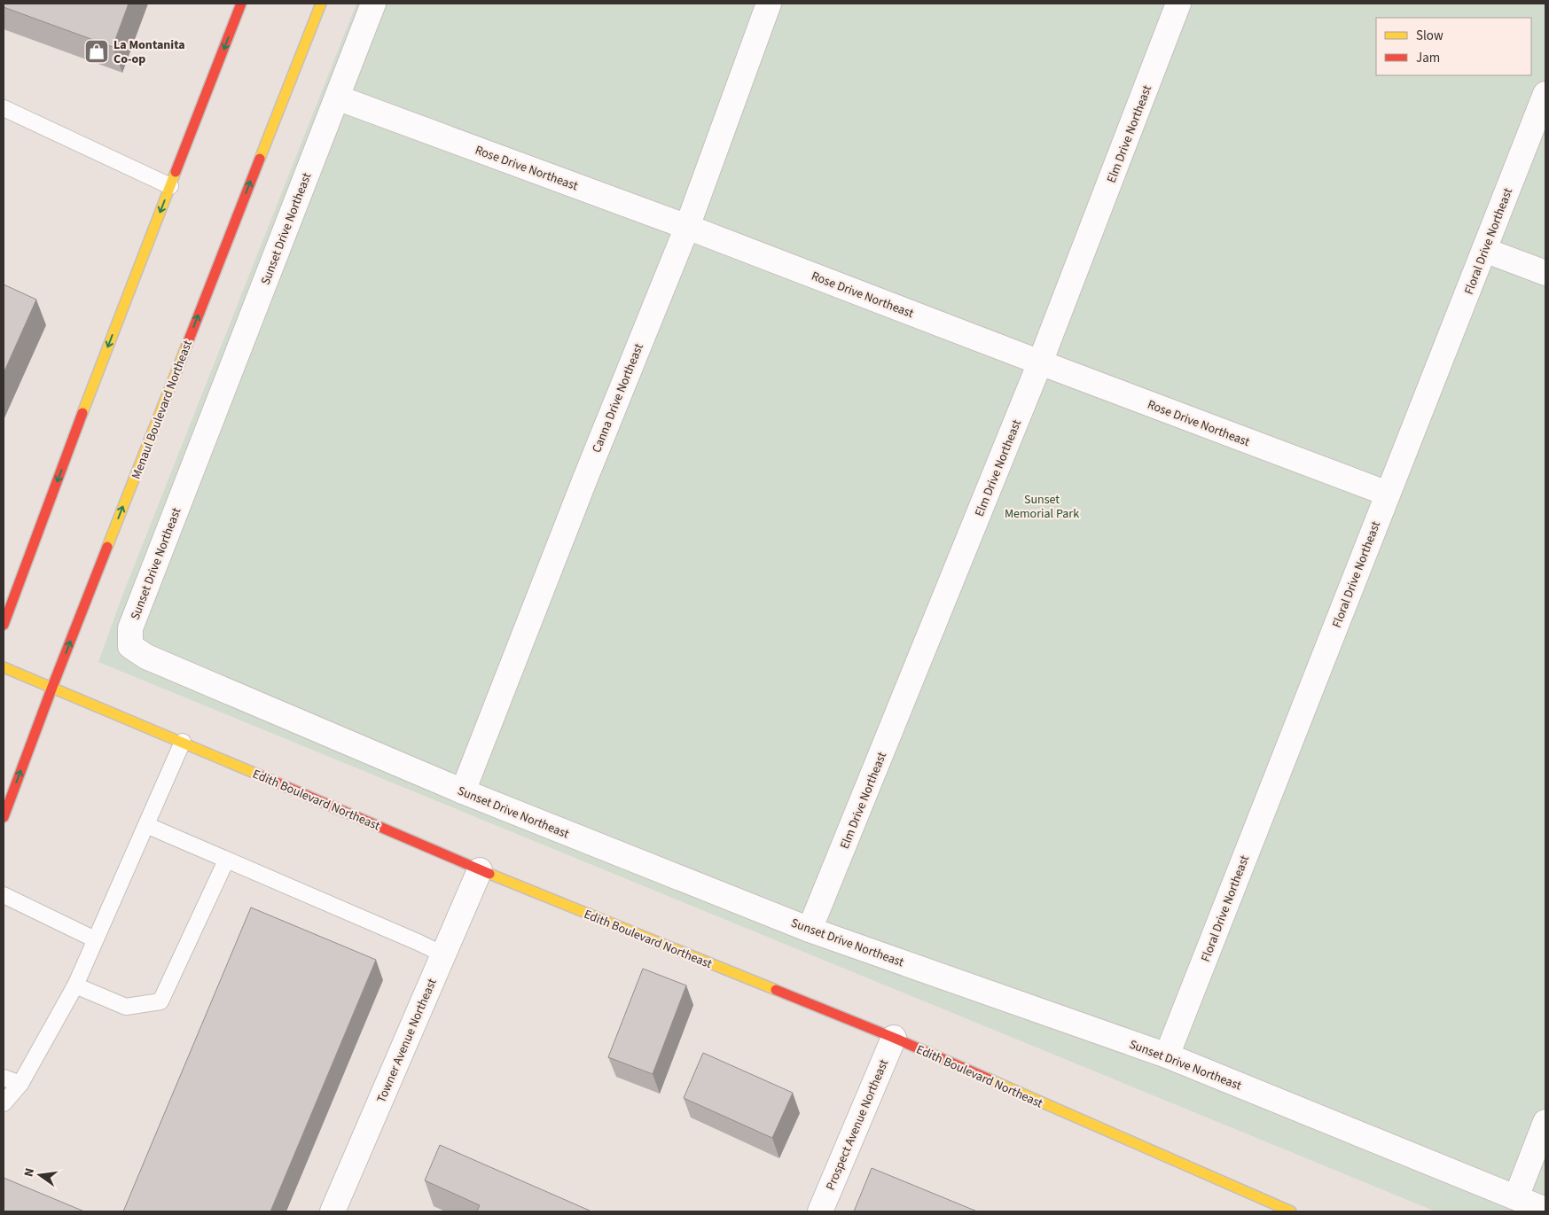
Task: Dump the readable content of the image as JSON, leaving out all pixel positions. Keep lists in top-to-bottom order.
{
  "streets": {
    "main road": ["Menaul Boulevard Northeast", "Edith Boulevard Northeast"],
    "street": [
      "Elm Drive Northeast",
      "Rose Drive Northeast",
      "Sunset Drive Northeast",
      "Floral Drive Northeast",
      "Canna Drive Northeast",
      "Towner Avenue Northeast",
      "Prospect Avenue Northeast"
    ]
  },
  "crossings": [
    ["Elm Drive Northeast", "Rose Drive Northeast"],
    ["Elm Drive Northeast", "Sunset Drive Northeast"],
    ["Rose Drive Northeast", "Sunset Drive Northeast"],
    ["Rose Drive Northeast", "Floral Drive Northeast"],
    ["Rose Drive Northeast", "Canna Drive Northeast"],
    ["Sunset Drive Northeast", "Floral Drive Northeast"],
    ["Sunset Drive Northeast", "Canna Drive Northeast"],
    ["Menaul Boulevard Northeast", "Edith Boulevard Northeast"],
    ["Edith Boulevard Northeast", "Towner Avenue Northeast"],
    ["Edith Boulevard Northeast", "Prospect Avenue Northeast"]
  ],
  "parks": ["Sunset Memorial Park"],
  "places": {
    "shop": ["La Montanita Co-op"]
  },
  "legend": ["Slow", "Jam"],
  "north": "left"
}
